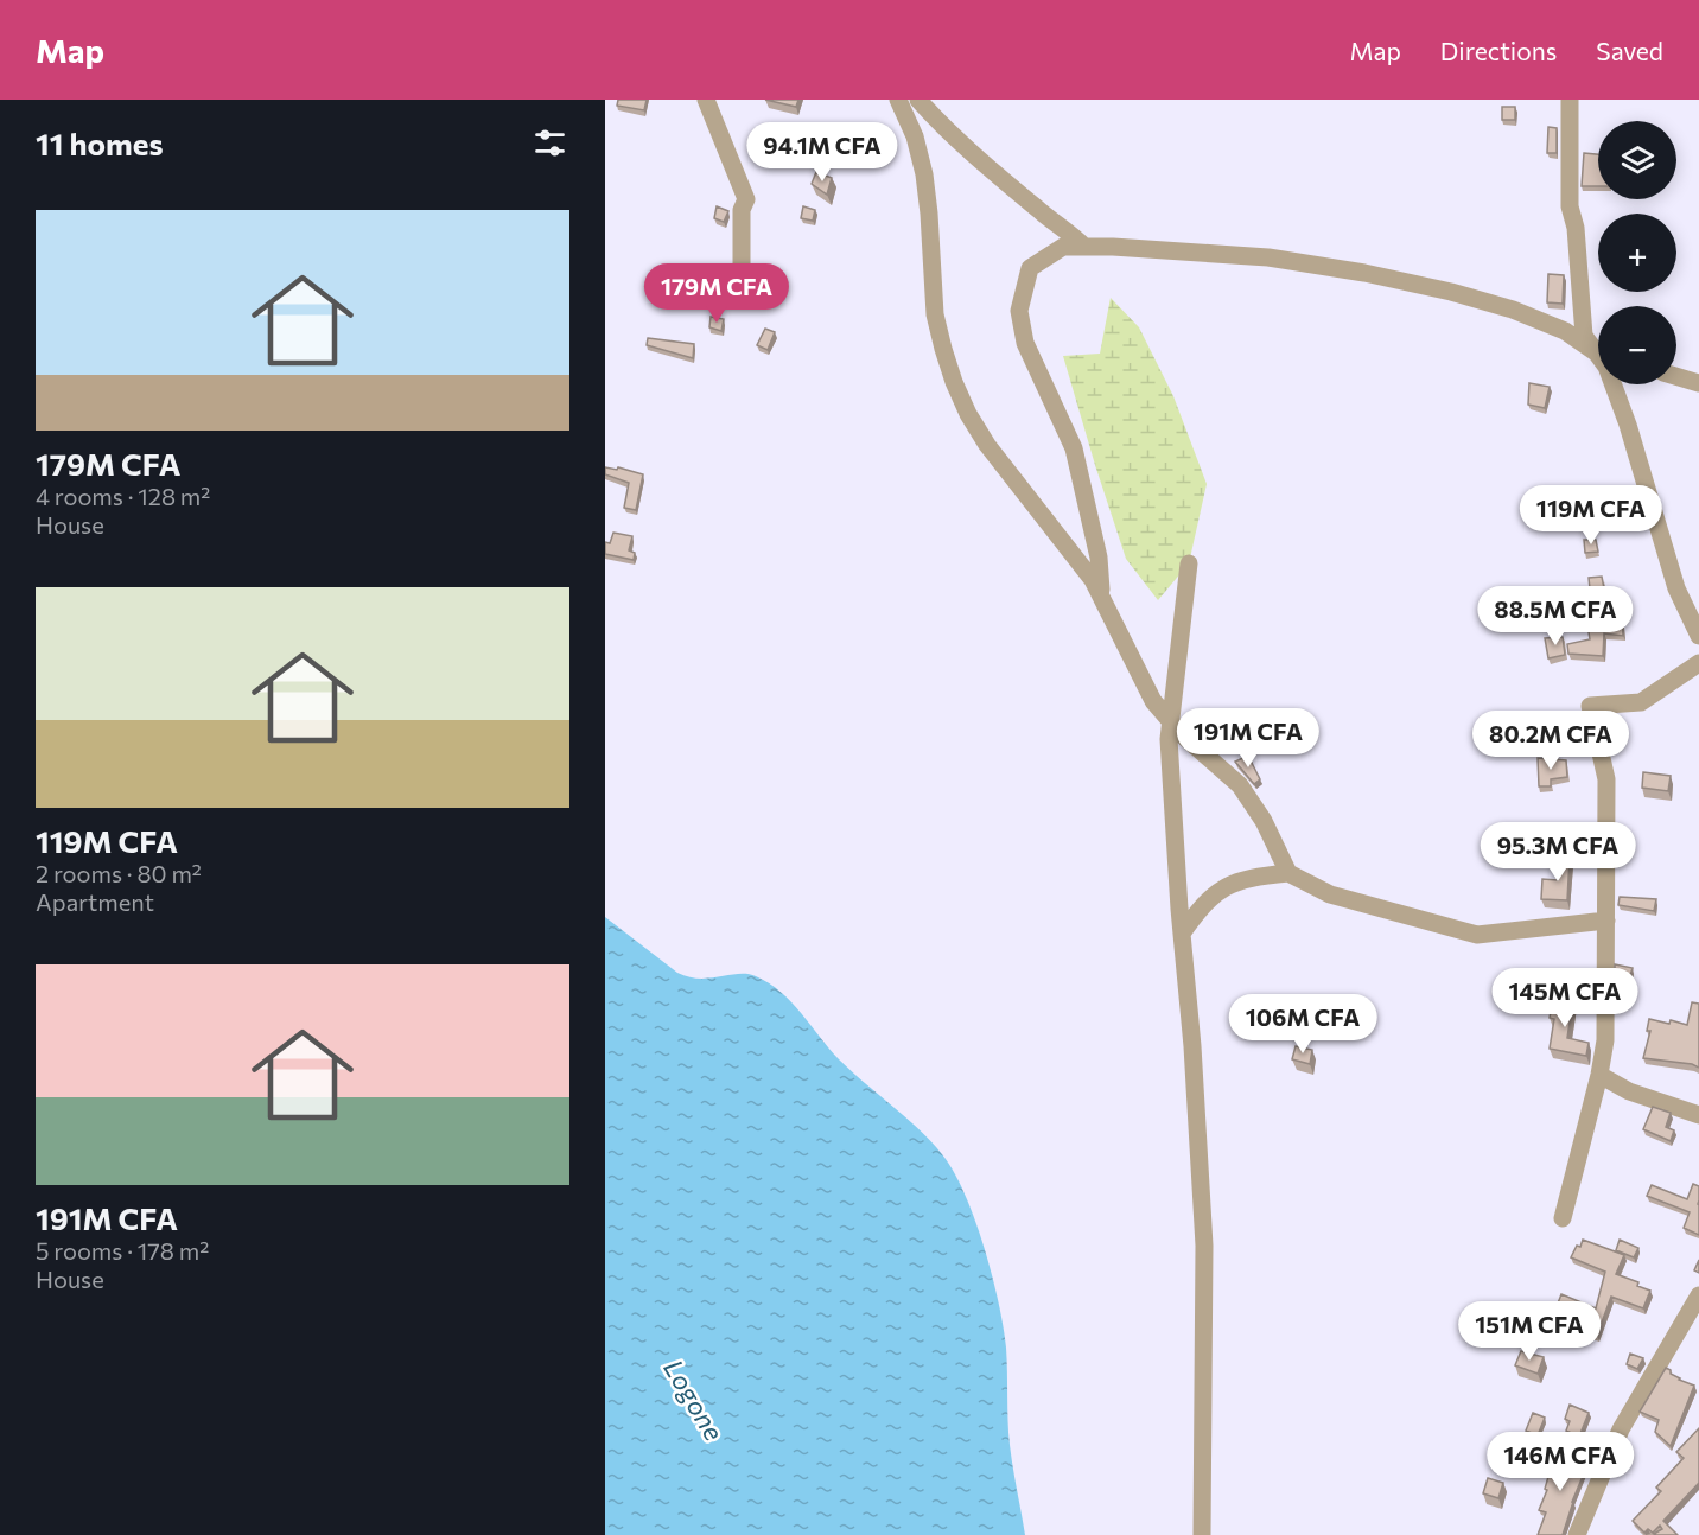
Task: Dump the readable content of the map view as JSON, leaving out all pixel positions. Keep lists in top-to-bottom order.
{
  "water": ["Logone"],
  "page": {
    "header": "Map",
    "nav": ["Map", "Directions", "Saved"],
    "heading": "11 homes",
    "map_buttons": ["+", "−"],
    "price": [
      "94.1M CFA",
      "179M CFA",
      "119M CFA",
      "88.5M CFA",
      "191M CFA",
      "80.2M CFA",
      "95.3M CFA",
      "145M CFA",
      "106M CFA",
      "151M CFA",
      "146M CFA"
    ],
    "list": [
      {
        "name": "179M CFA",
        "note": "4 rooms · 128 m² · House"
      },
      {
        "name": "119M CFA",
        "note": "2 rooms · 80 m² · Apartment"
      },
      {
        "name": "191M CFA",
        "note": "5 rooms · 178 m² · House"
      }
    ]
  }
}
